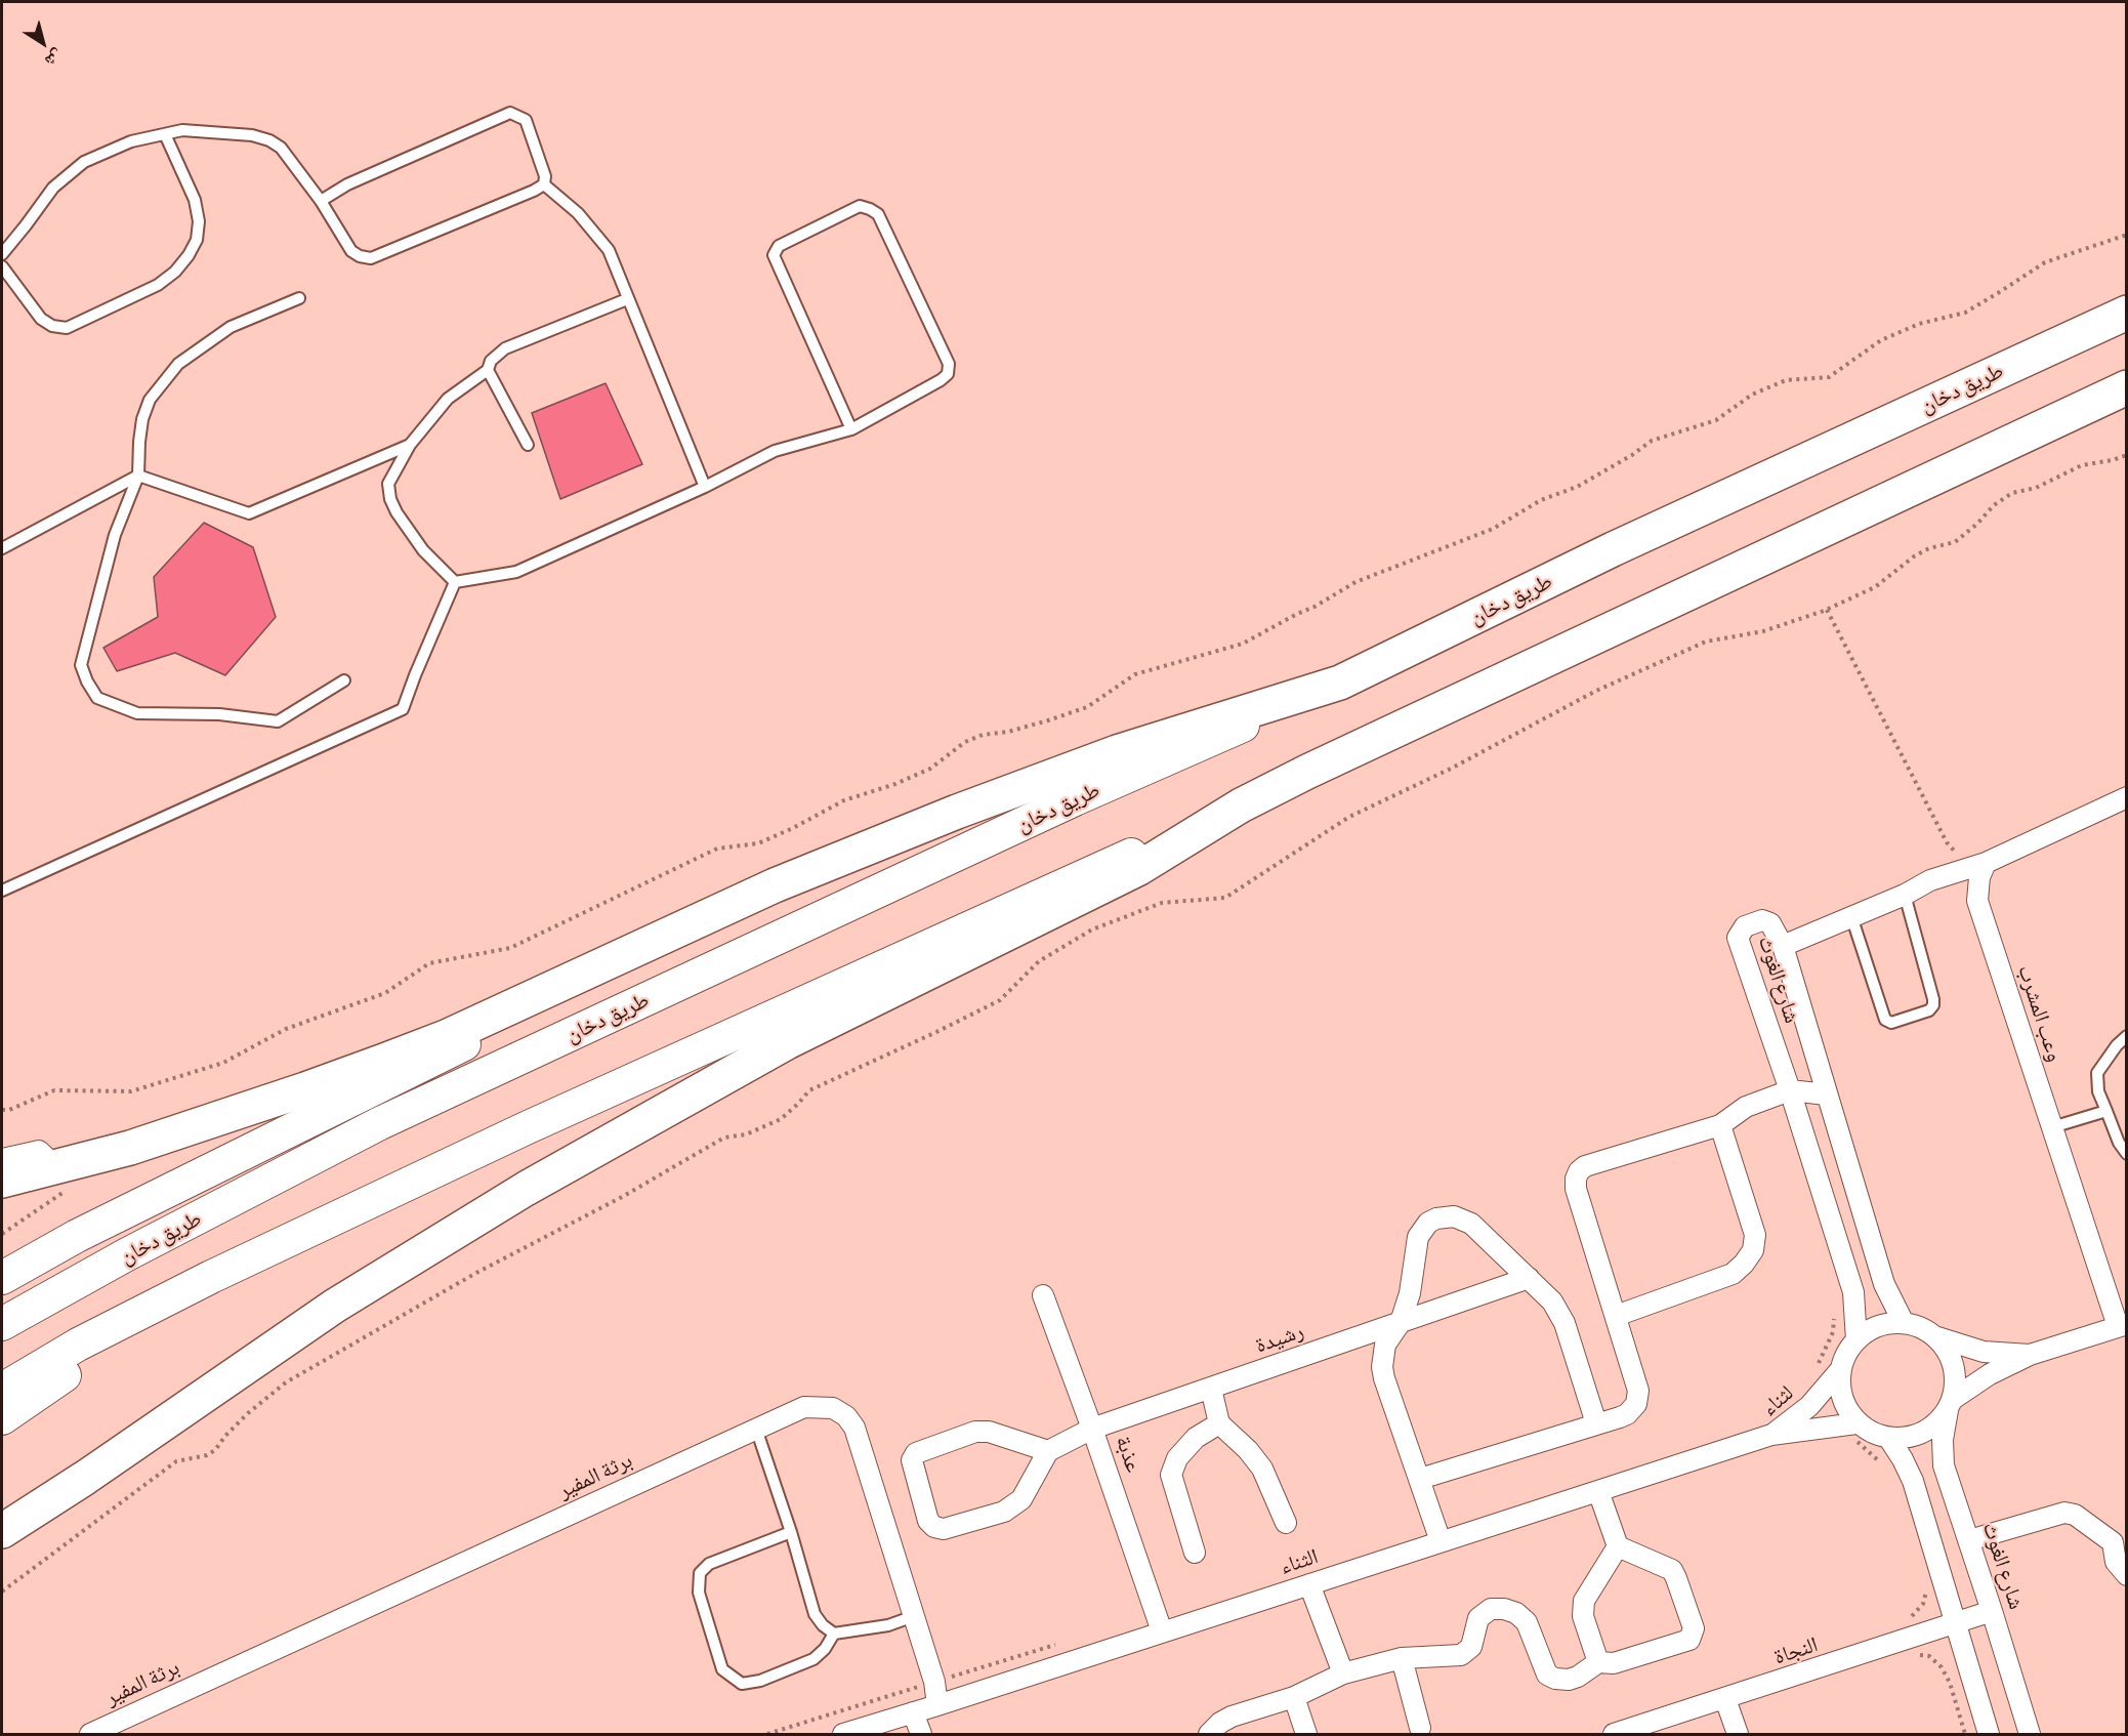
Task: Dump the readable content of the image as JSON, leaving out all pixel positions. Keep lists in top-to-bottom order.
{
  "streets": {
    "highway": ["طريق دخان"],
    "street": [
      "شارع الغوث",
      "وعب المشرب",
      "رشيدة",
      "لثناء",
      "عذبة",
      "برثة المفير",
      "الثناء",
      "النجاة"
    ]
  },
  "crossings": [
    ["شارع الغوث", "لثناء"],
    ["شارع الغوث", "النجاة"],
    ["رشيدة", "عذبة"],
    ["لثناء", "الثناء"],
    ["عذبة", "الثناء"],
    ["برثة المفير", "الثناء"]
  ],
  "north": "bottom right"
}
